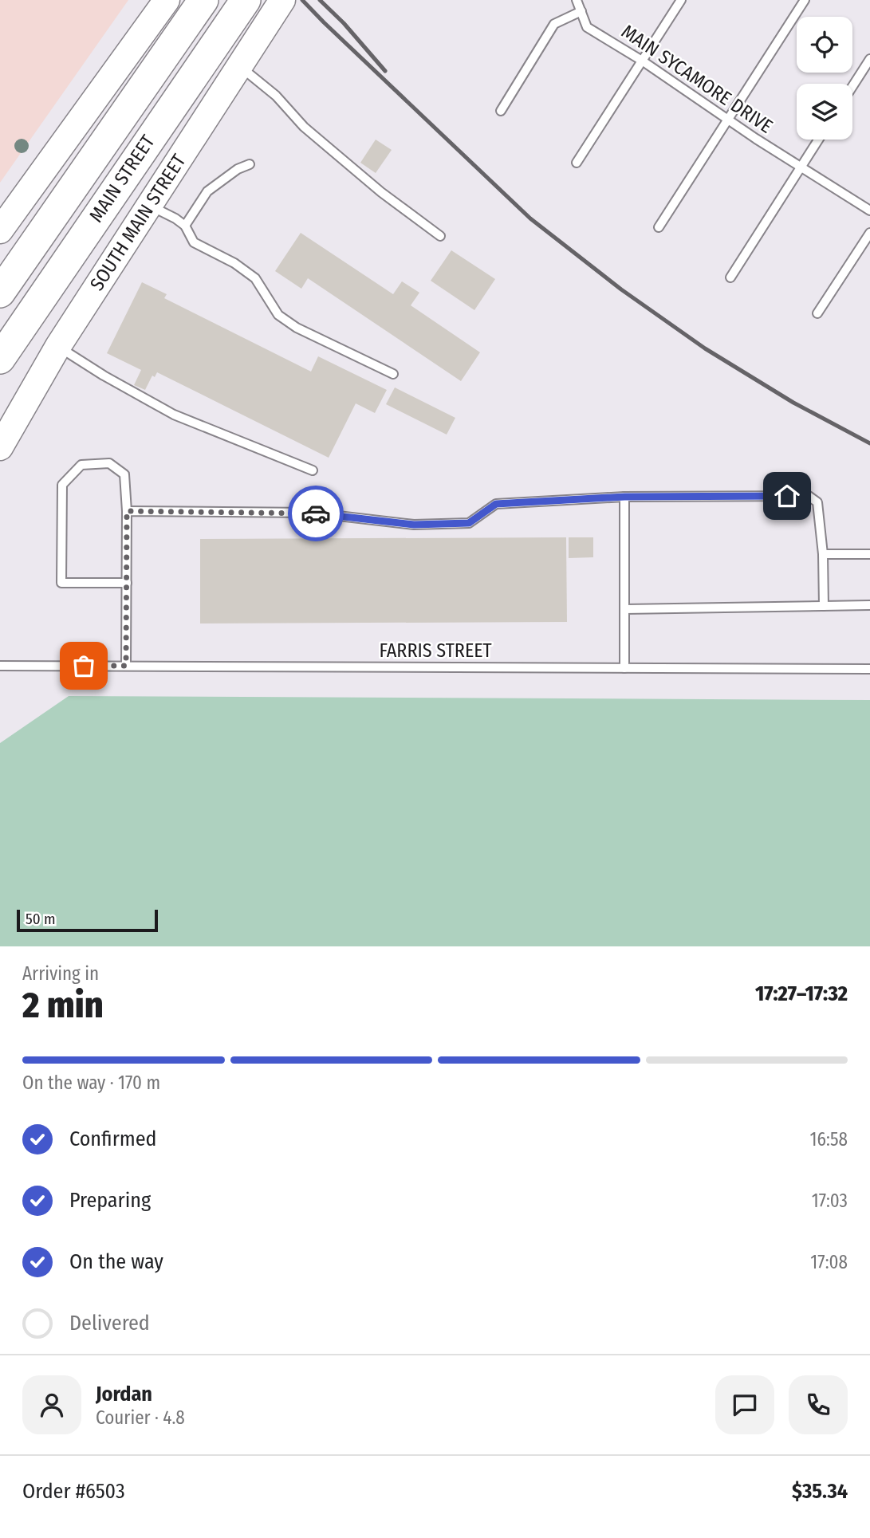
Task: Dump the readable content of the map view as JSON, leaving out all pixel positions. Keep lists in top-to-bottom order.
{
  "streets": {
    "highway": ["MAIN STREET"],
    "main road": ["SOUTH MAIN STREET"],
    "lane": ["MAIN SYCAMORE DRIVE", "FARRIS STREET"]
  },
  "scale_bar": "50 m",
  "page": {
    "scale": "50 m",
    "heading": ["2 min", "Arriving in", "17:27–17:32"],
    "panel": [
      "Jordan",
      "Courier · 4.8",
      "Order #6503",
      "$35.34"
    ],
    "bar": "On the way · 170 m",
    "list": [
      ["Confirmed", "16:58"],
      ["Preparing", "17:03"],
      ["On the way", "17:08"],
      "Delivered"
    ]
  }
}
